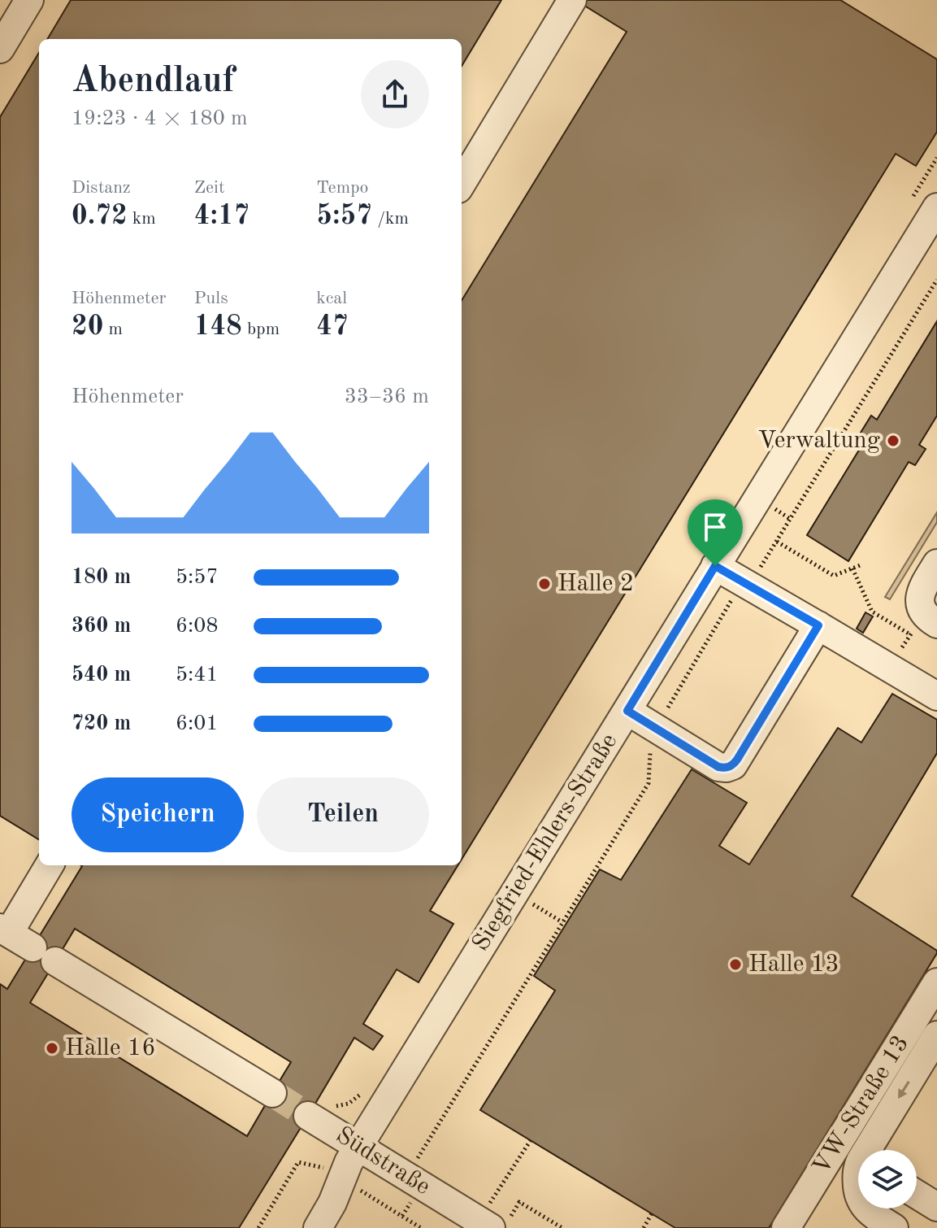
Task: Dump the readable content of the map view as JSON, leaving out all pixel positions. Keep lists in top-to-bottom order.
{
  "streets": {
    "street": ["Siegfried-Ehlers-Straße", "VW-Straße 13", "Südstraße"]
  },
  "crossings": [
    ["Siegfried-Ehlers-Straße", "Südstraße"]
  ],
  "places": [
    "Verwaltung",
    "Halle 2",
    "Halle 13",
    "Halle 16"
  ],
  "page": {
    "heading": ["Abendlauf", "19:23 · 4 × 180 m"],
    "stats": [
      ["Distanz", "0.72 km"],
      ["Zeit", "4:17"],
      ["Tempo", "5:57 /km"],
      ["Höhenmeter", "20 m"],
      ["Puls", "148 bpm"],
      ["kcal", "47"]
    ],
    "chart": ["Höhenmeter", "33–36 m"],
    "list": [
      {
        "name": "180 m",
        "note": "5:57"
      },
      {
        "name": "360 m",
        "note": "6:08"
      },
      {
        "name": "540 m",
        "note": "5:41"
      },
      {
        "name": "720 m",
        "note": "6:01"
      }
    ],
    "buttons": ["Speichern", "Teilen"]
  }
}
